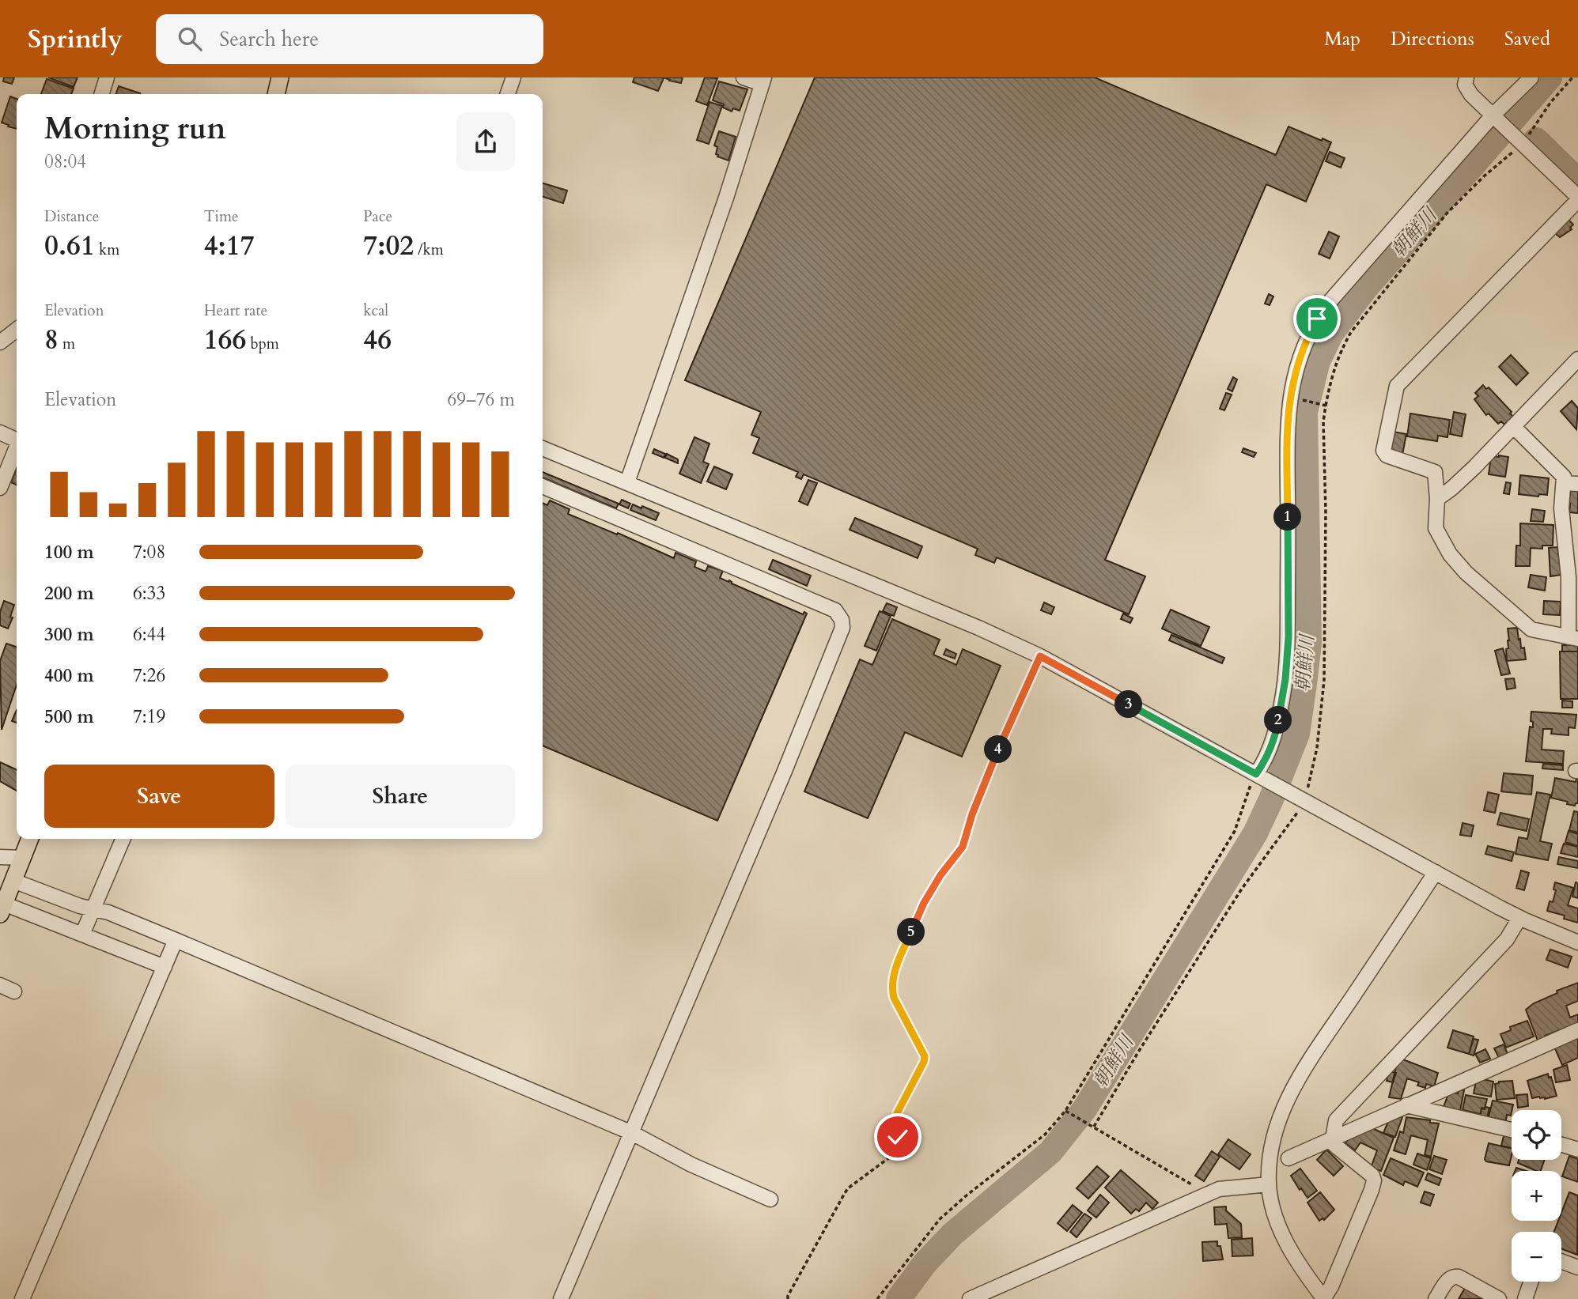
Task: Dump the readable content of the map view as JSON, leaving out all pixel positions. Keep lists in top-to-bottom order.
{
  "water": ["朝鮮川"],
  "page": {
    "header": "Sprintly",
    "search": "Search here",
    "nav": ["Map", "Directions", "Saved"],
    "heading": ["Morning run", "08:04"],
    "stats": [
      ["Distance", "0.61 km"],
      ["Time", "4:17"],
      ["Pace", "7:02 /km"],
      ["Elevation", "8 m"],
      ["Heart rate", "166 bpm"],
      ["kcal", "46"]
    ],
    "chart": ["Elevation", "69–76 m"],
    "pins": [
      "1",
      "3",
      "2",
      "4",
      "5"
    ],
    "list": [
      {
        "name": "100 m",
        "note": "7:08"
      },
      {
        "name": "200 m",
        "note": "6:33"
      },
      {
        "name": "300 m",
        "note": "6:44"
      },
      {
        "name": "400 m",
        "note": "7:26"
      },
      {
        "name": "500 m",
        "note": "7:19"
      }
    ],
    "buttons": ["Save", "Share"],
    "map_buttons": ["+", "−"]
  }
}
